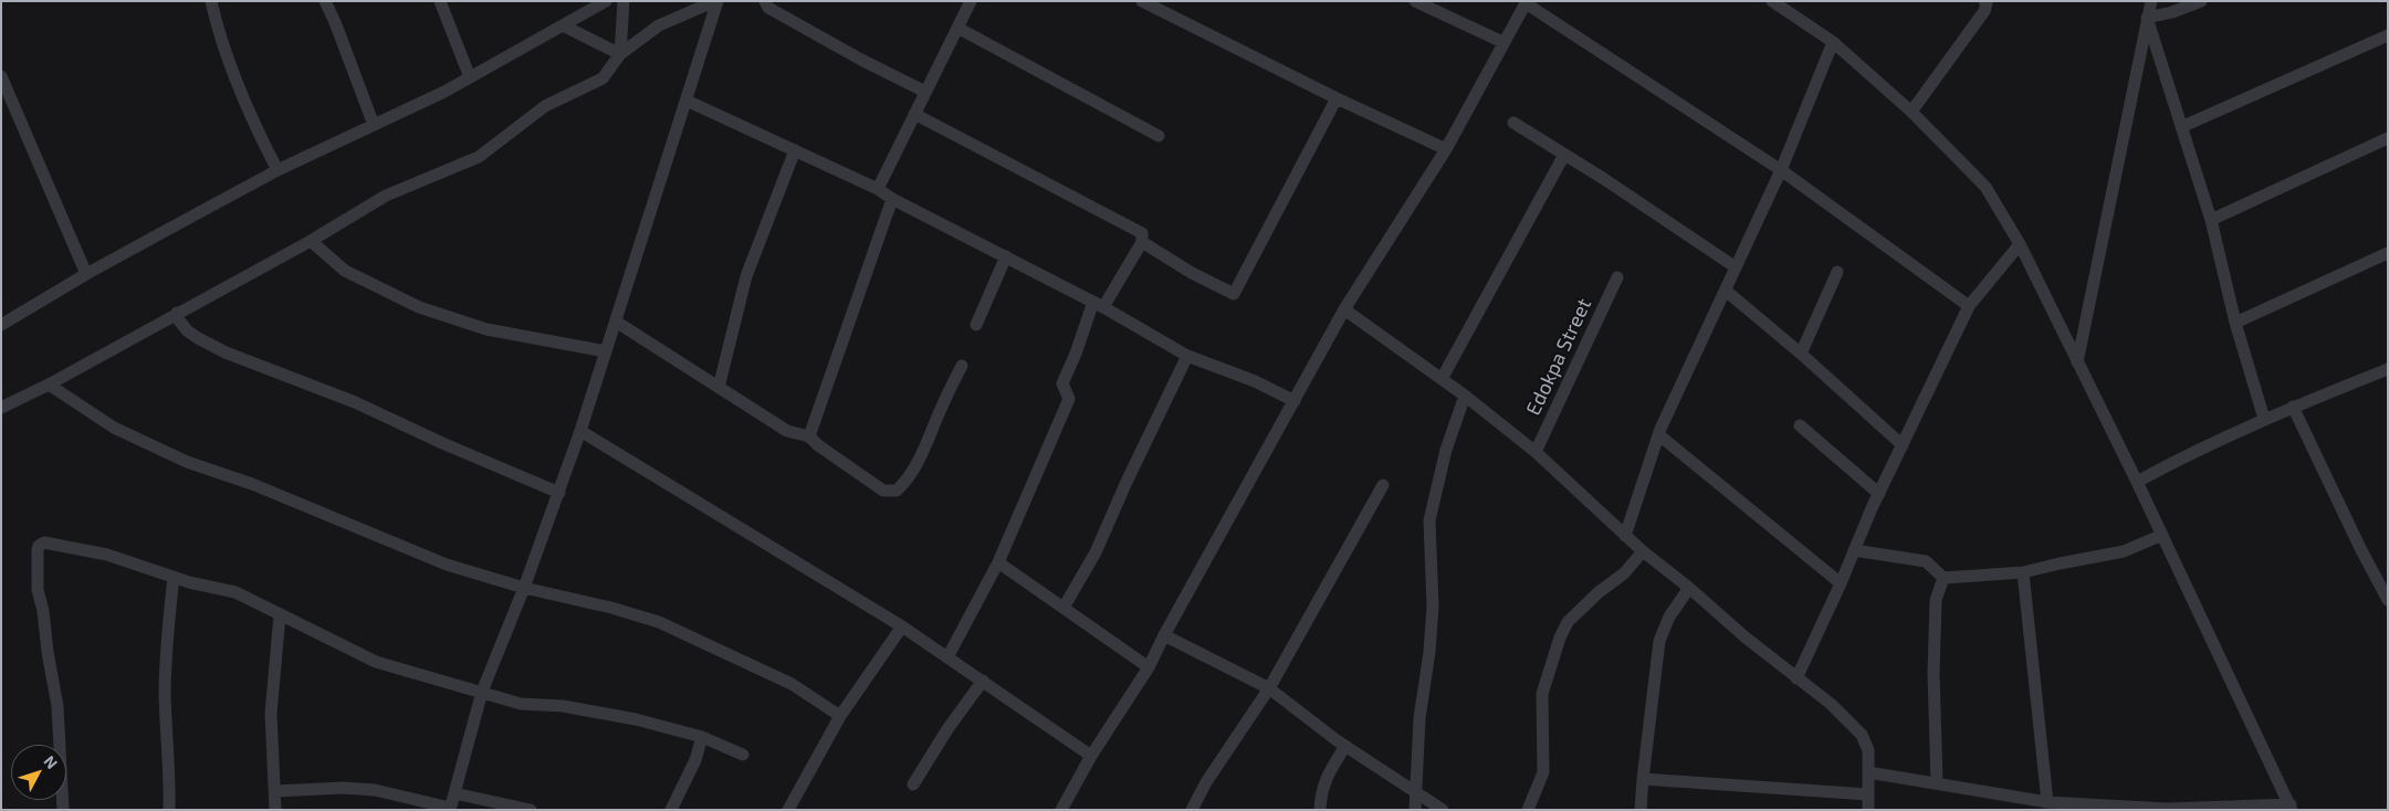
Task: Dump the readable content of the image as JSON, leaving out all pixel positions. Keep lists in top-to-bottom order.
{
  "streets": {
    "street": ["Edokpa Street"]
  },
  "north": "top right"
}
